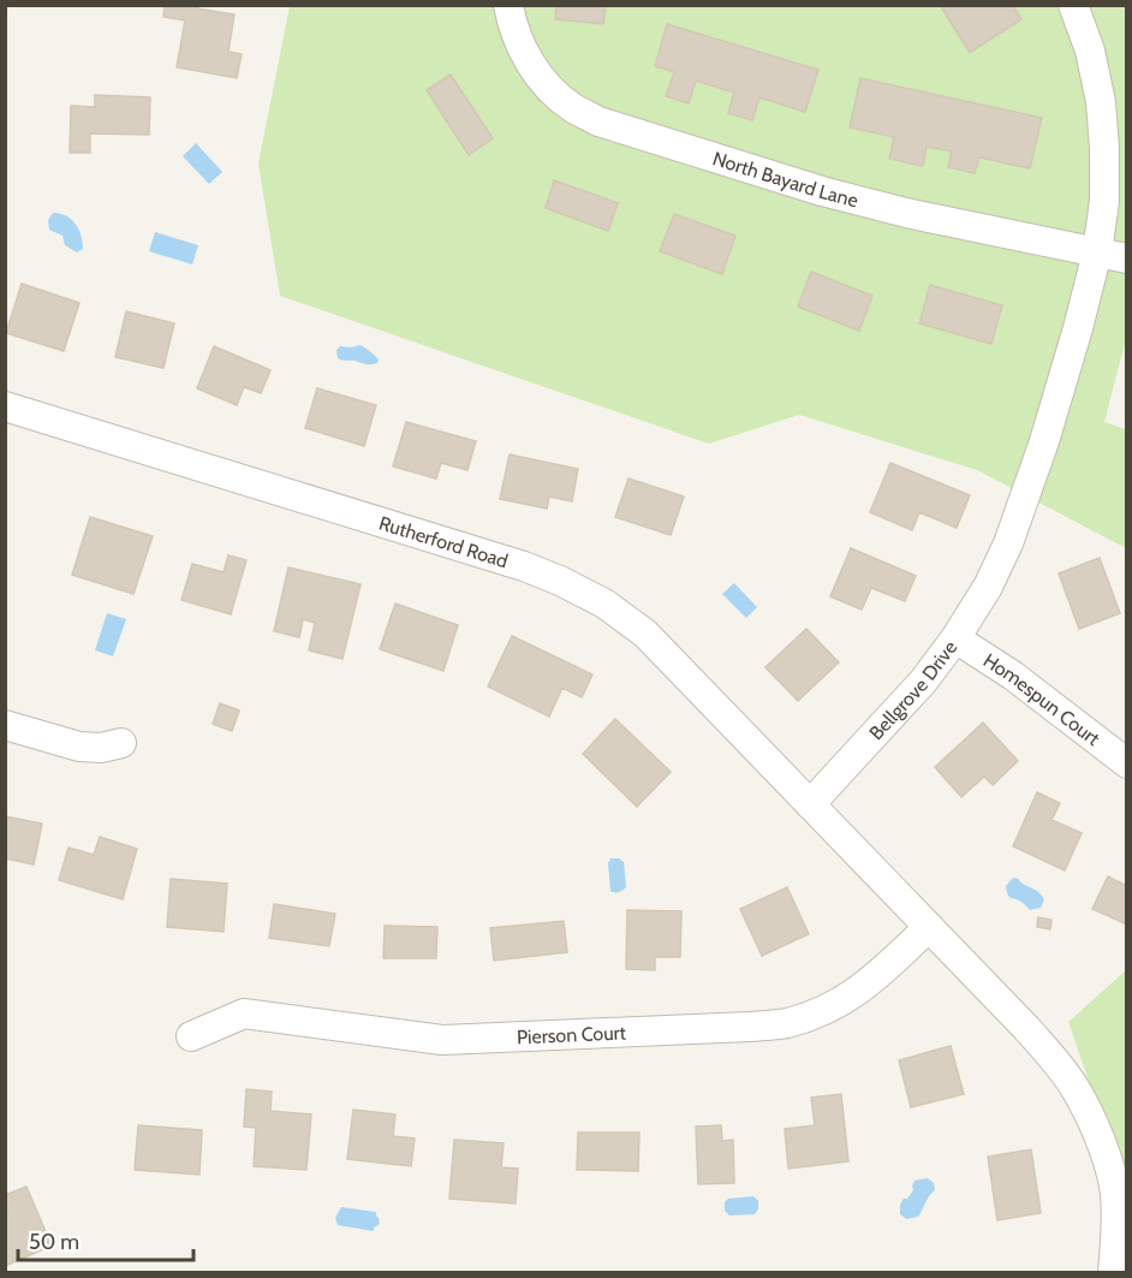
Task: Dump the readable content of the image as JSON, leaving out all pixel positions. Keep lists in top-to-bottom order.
{
  "streets": {
    "street": [
      "North Bayard Lane",
      "Rutherford Road",
      "Bellgrove Drive",
      "Homespun Court",
      "Pierson Court"
    ]
  },
  "crossings": [
    ["North Bayard Lane", "Bellgrove Drive"],
    ["Rutherford Road", "Bellgrove Drive"],
    ["Bellgrove Drive", "Homespun Court"]
  ],
  "scale_bar": "50 m"
}
